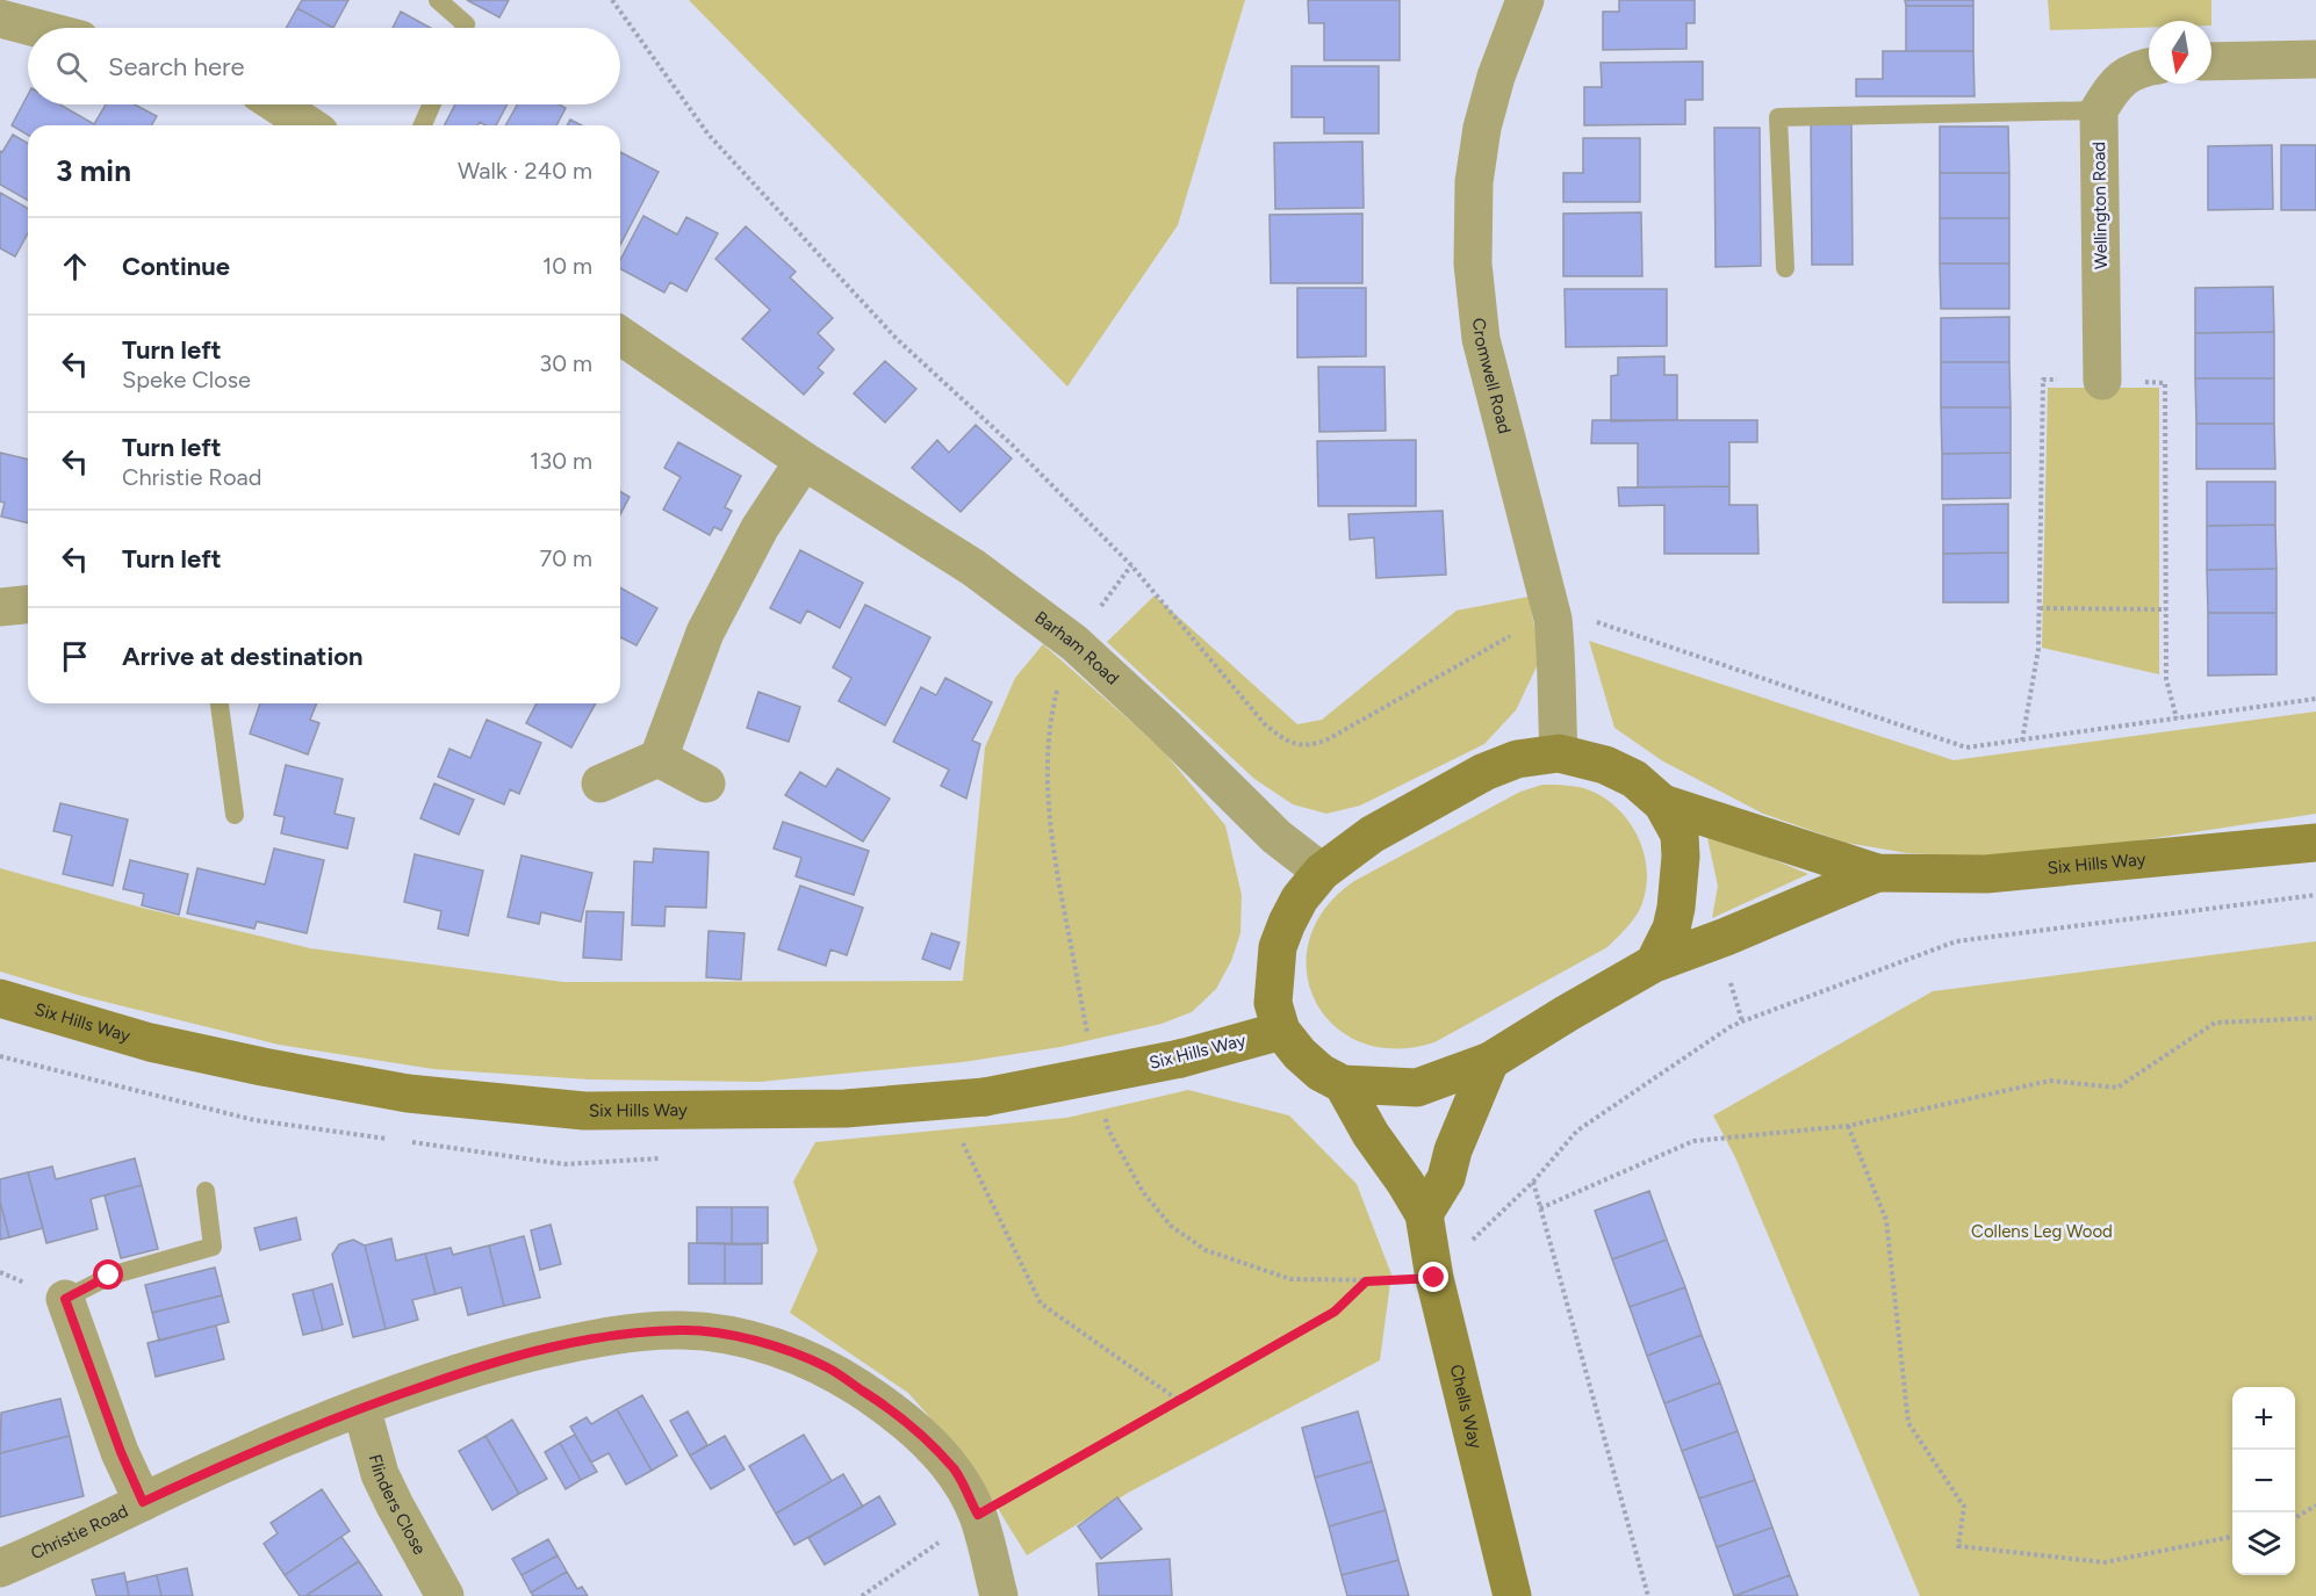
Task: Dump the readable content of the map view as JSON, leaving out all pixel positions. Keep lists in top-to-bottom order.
{
  "streets": {
    "street": [
      "Wellington Road",
      "Cromwell Road",
      "Barham Road",
      "Six Hills Way",
      "Chells Way",
      "Flinders Close",
      "Christie Road"
    ]
  },
  "crossings": [
    ["Six Hills Way", "Chells Way"],
    ["Flinders Close", "Christie Road"]
  ],
  "parks": ["Collens Leg Wood"],
  "north": "bottom",
  "page": {
    "search": "Search here",
    "heading": ["3 min", "Walk · 240 m"],
    "list": [
      ["Continue", "10 m"],
      ["Turn left", "Speke Close", "30 m"],
      ["Turn left", "Christie Road", "130 m"],
      ["Turn left", "70 m"],
      "Arrive at destination"
    ],
    "map_buttons": ["+", "−"]
  }
}
